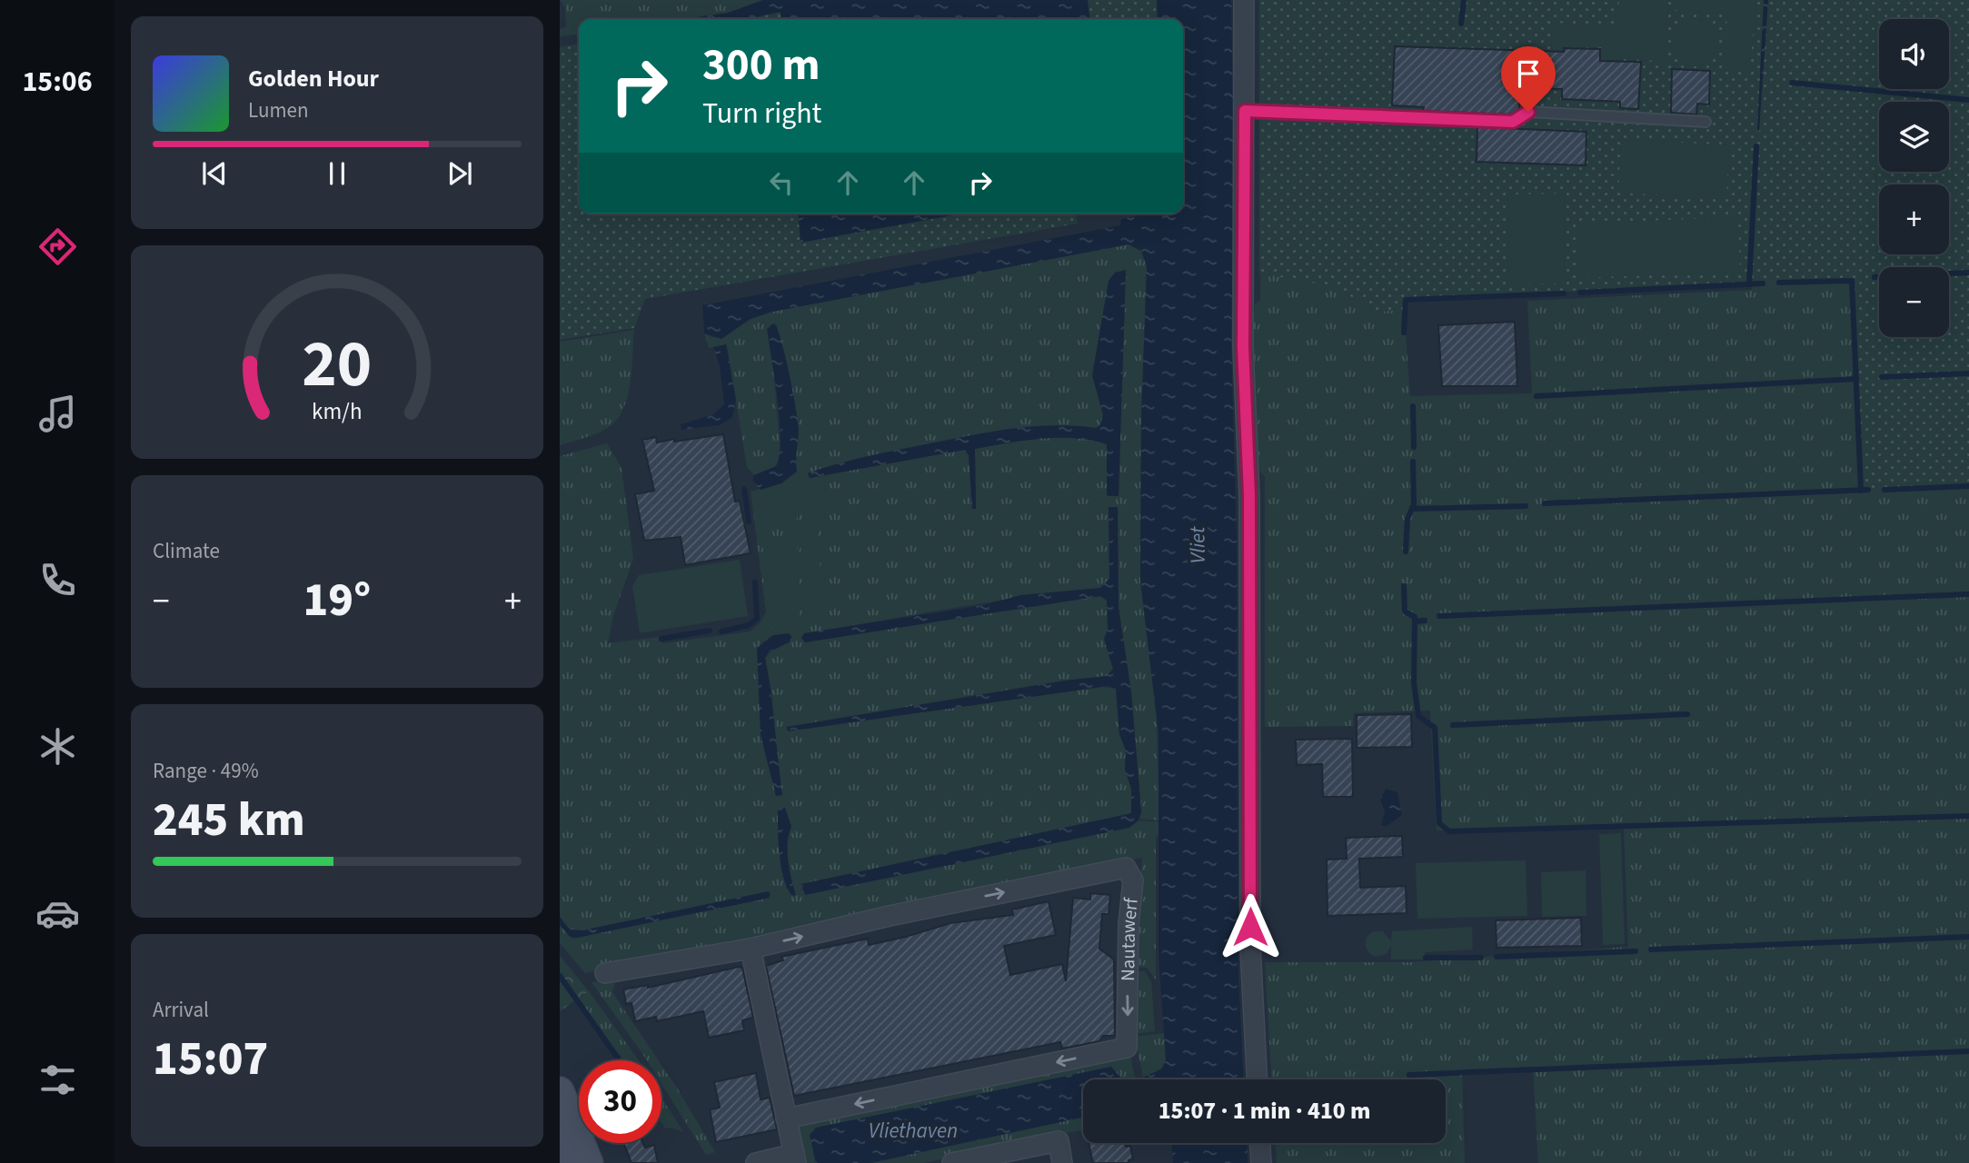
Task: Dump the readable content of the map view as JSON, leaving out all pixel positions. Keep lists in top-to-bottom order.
{
  "streets": {
    "street": ["Nautawerf"]
  },
  "water": ["Vliet", "Vliethaven"],
  "page": {
    "tabs": "15:06",
    "map_buttons": ["+", "−"],
    "turn": ["300 m", "Turn right"],
    "song": ["Golden Hour", "Lumen"],
    "tile": [
      "Climate",
      ["Range · 49%", "245 km"],
      ["Arrival", "15:07"]
    ],
    "heat": ["−", "19°", "+"],
    "limit": "30",
    "trip": "15:07 · 1 min · 410 m",
    "gauge": ["20", "km/h"]
  }
}
